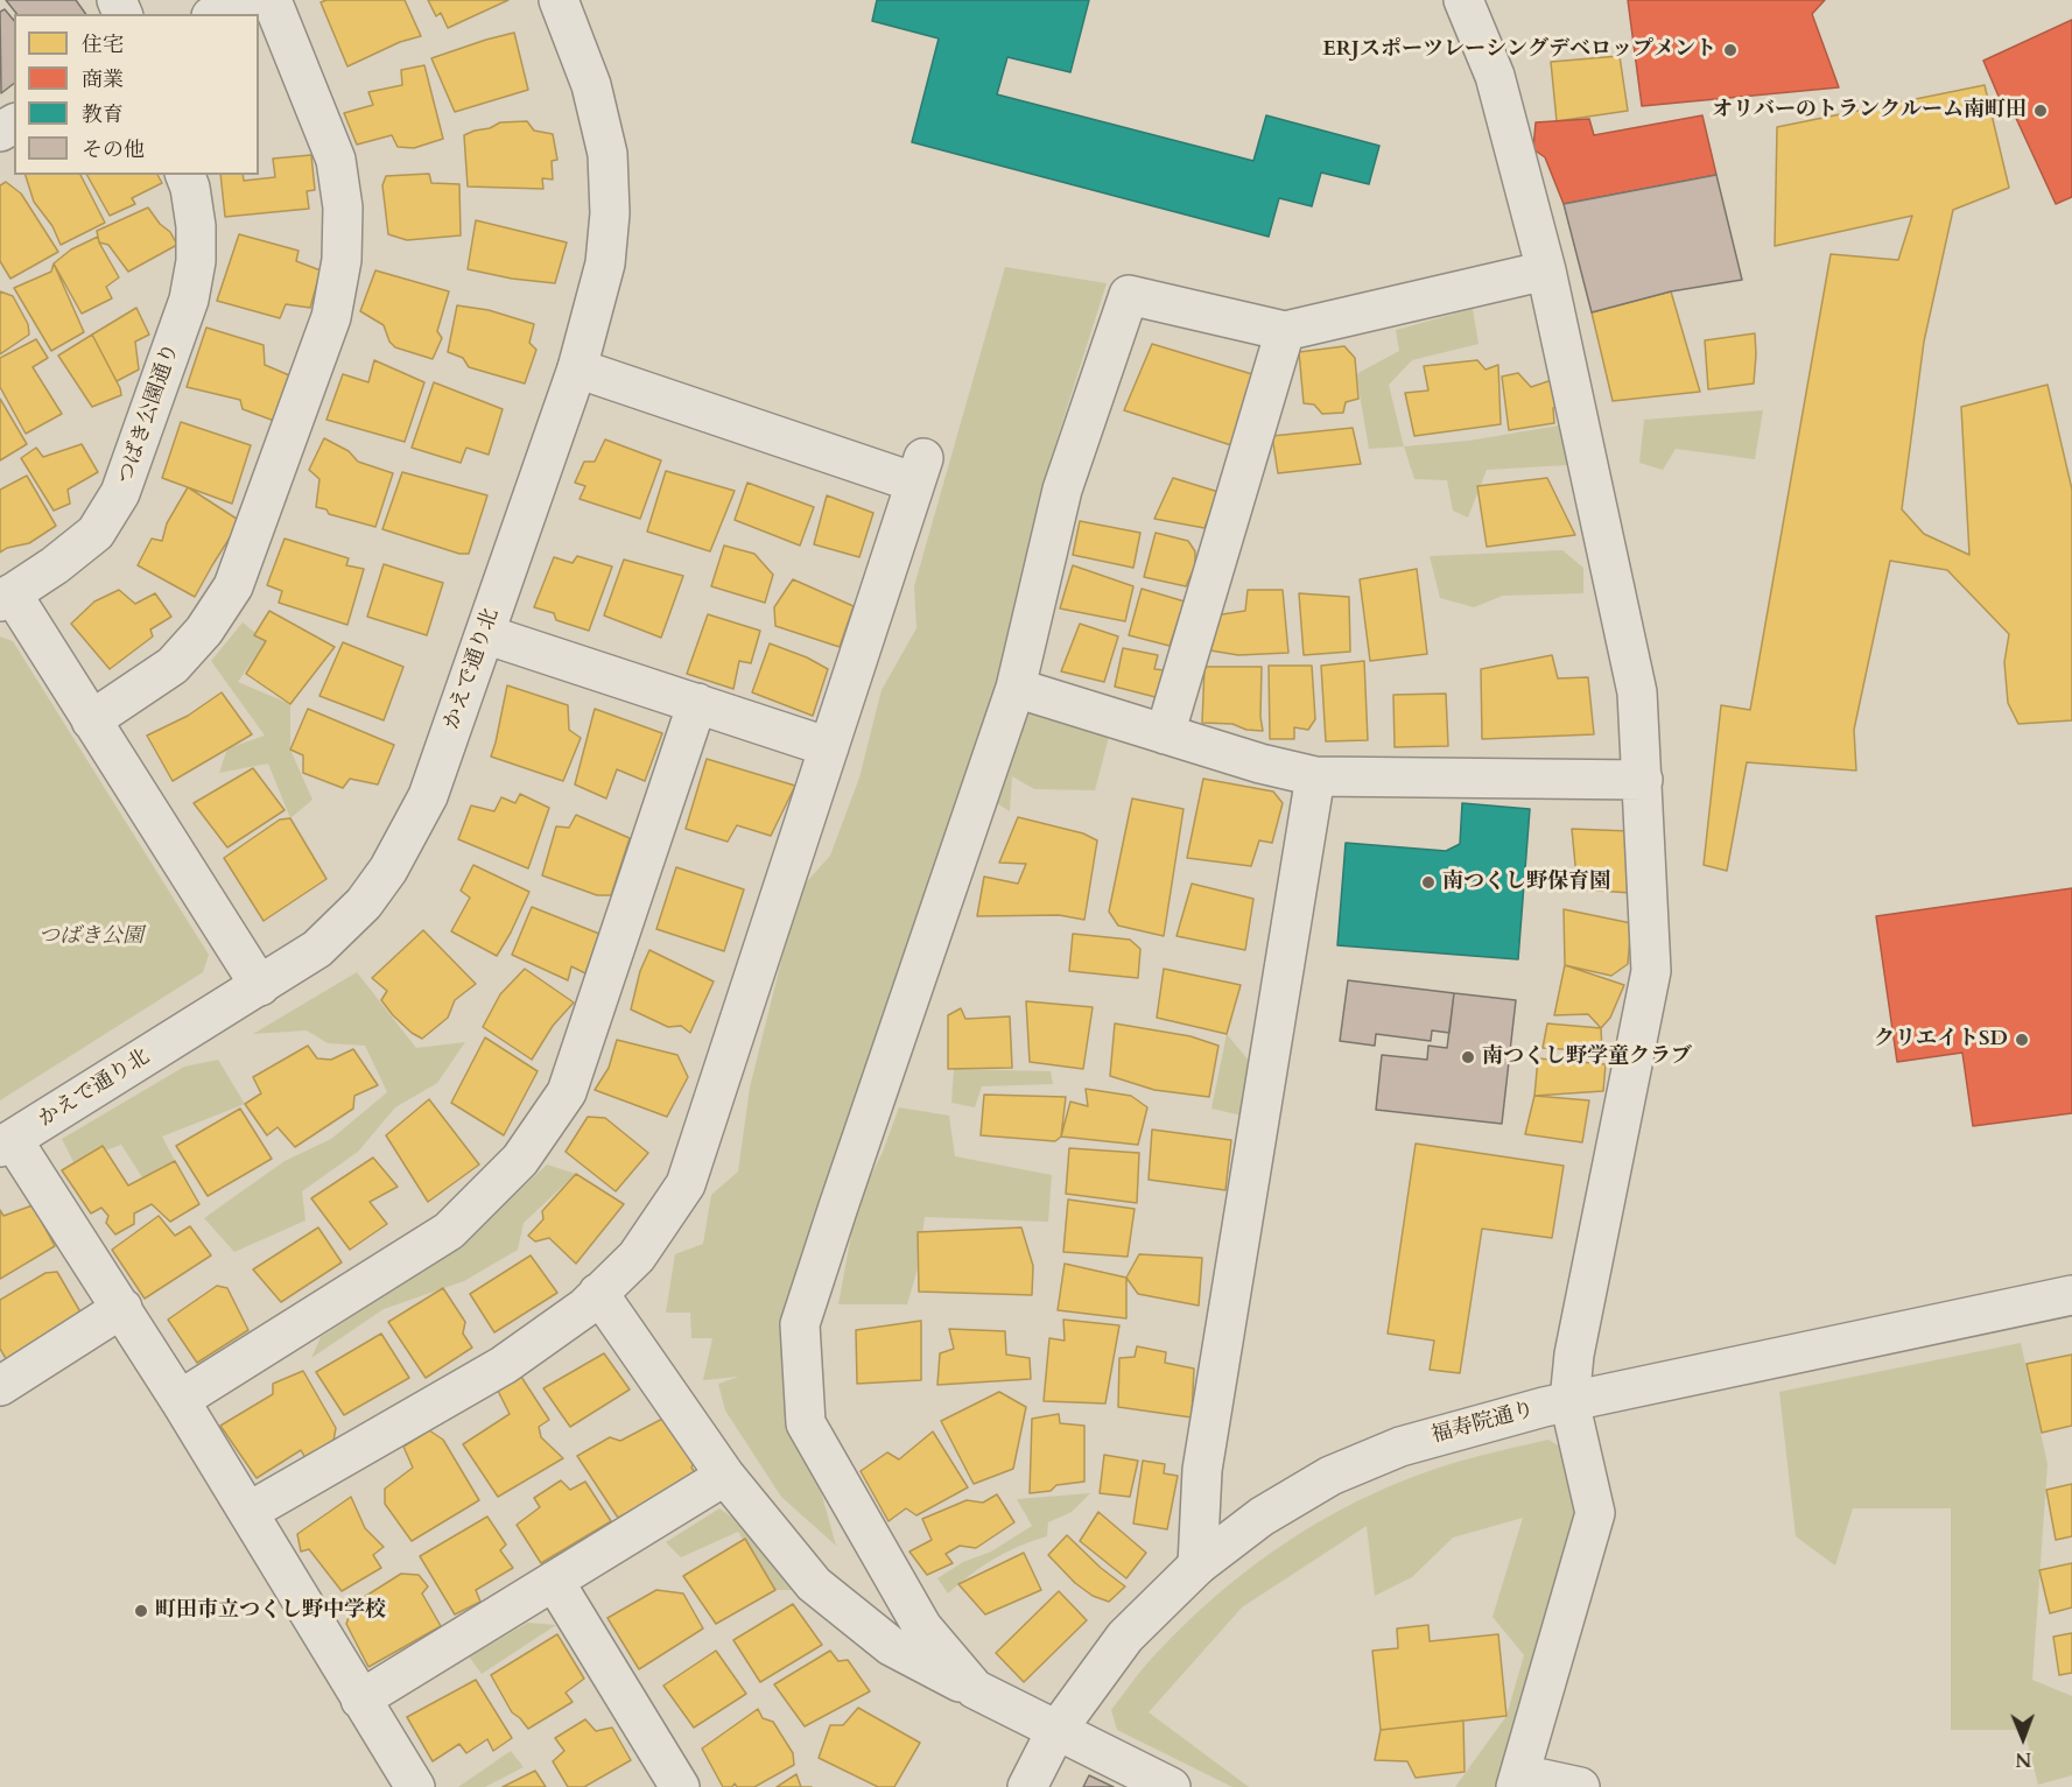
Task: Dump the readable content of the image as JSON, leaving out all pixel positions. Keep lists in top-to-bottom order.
{
  "streets": {
    "street": ["つばき公園通り", "かえで通り北", "福寿院通り"]
  },
  "parks": ["つばき公園"],
  "places": [
    "ERJスポーツレーシングデベロップメント",
    "オリバーのトランクルーム南町田",
    "南つくし野保育園",
    "クリエイトSD",
    "南つくし野学童クラブ",
    "町田市立つくし野中学校"
  ],
  "legend": [
    "住宅",
    "商業",
    "教育",
    "その他"
  ],
  "north": "bottom"
}
